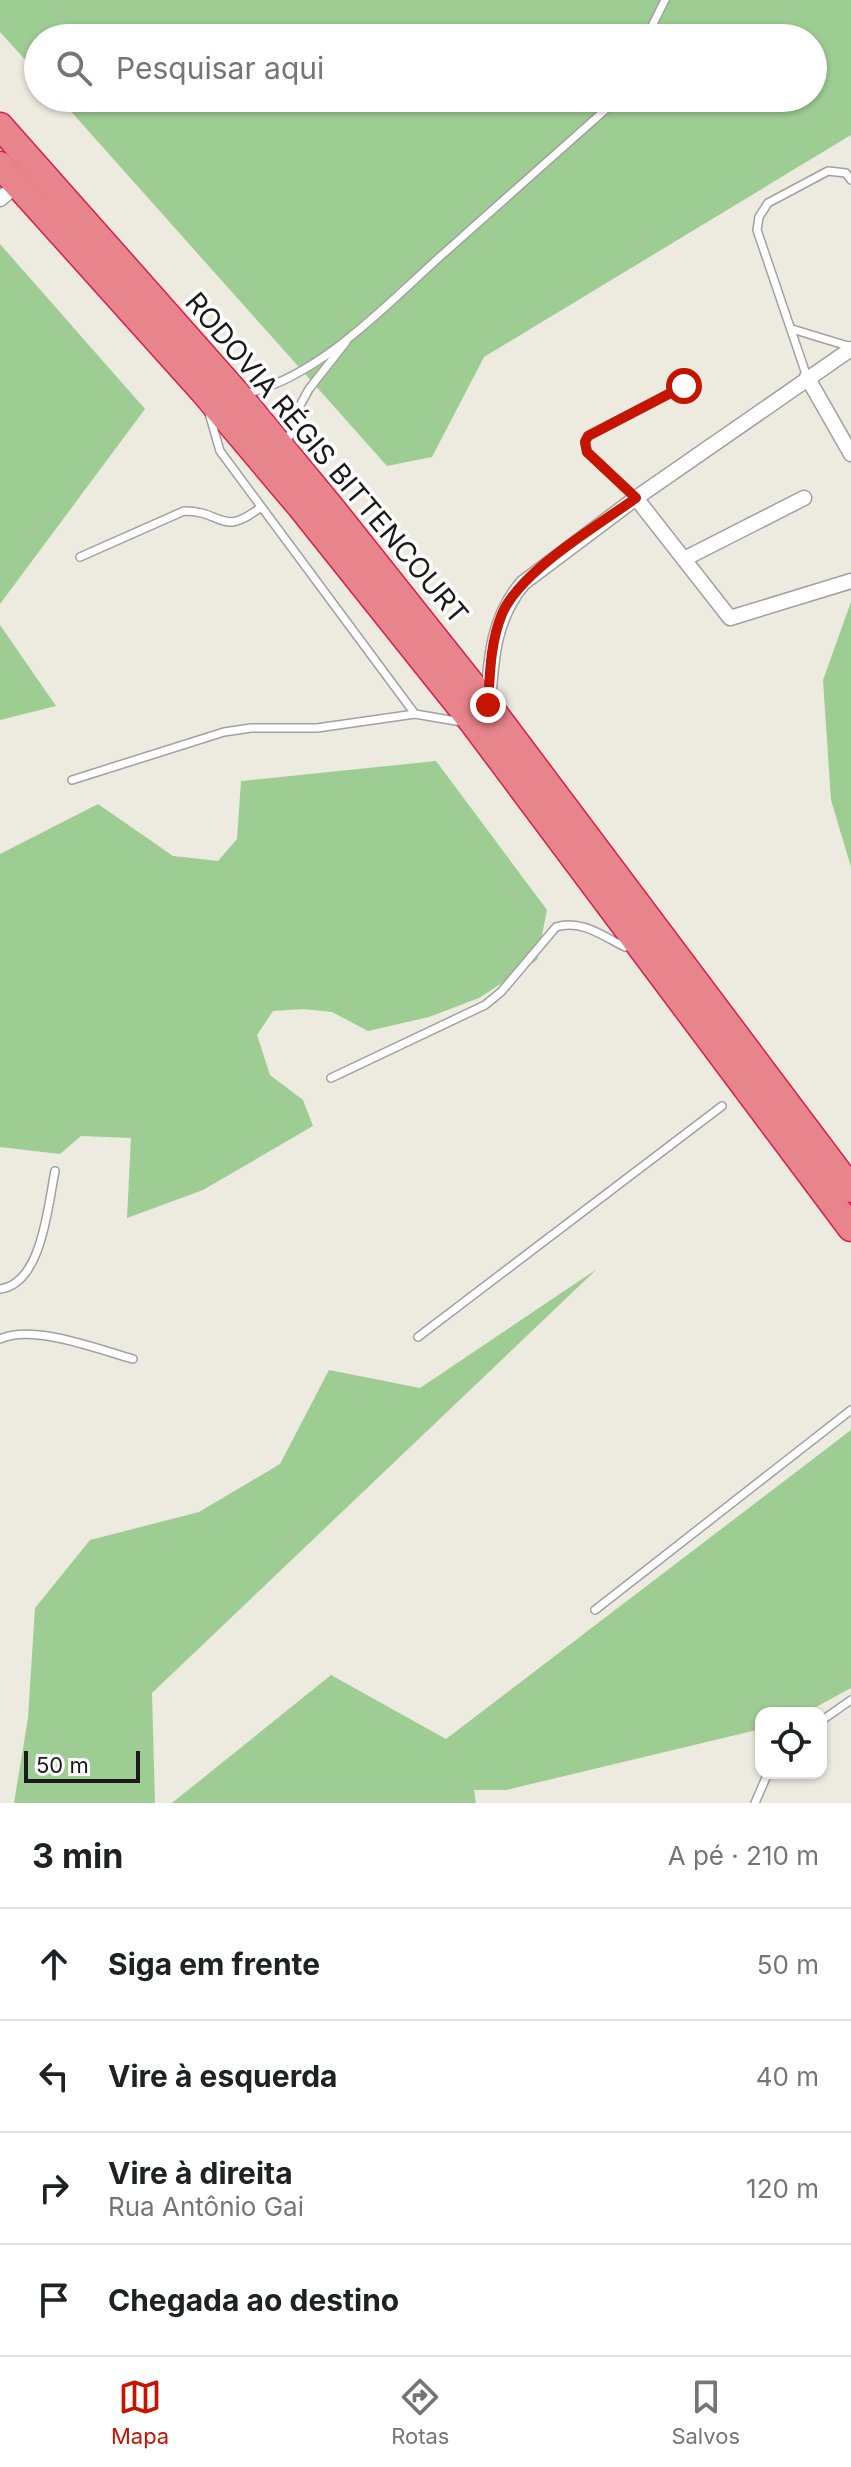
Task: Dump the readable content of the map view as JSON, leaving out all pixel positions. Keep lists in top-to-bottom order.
{
  "streets": {
    "highway": ["RODOVIA RÉGIS BITTENCOURT"]
  },
  "scale_bar": "50 m",
  "page": {
    "search": "Pesquisar aqui",
    "scale": "50 m",
    "heading": ["3 min", "A pé · 210 m"],
    "list": [
      ["Siga em frente", "50 m"],
      ["Vire à esquerda", "40 m"],
      ["Vire à direita", "Rua Antônio Gai", "120 m"],
      "Chegada ao destino"
    ],
    "nav": ["Mapa", "Rotas", "Salvos"]
  }
}
